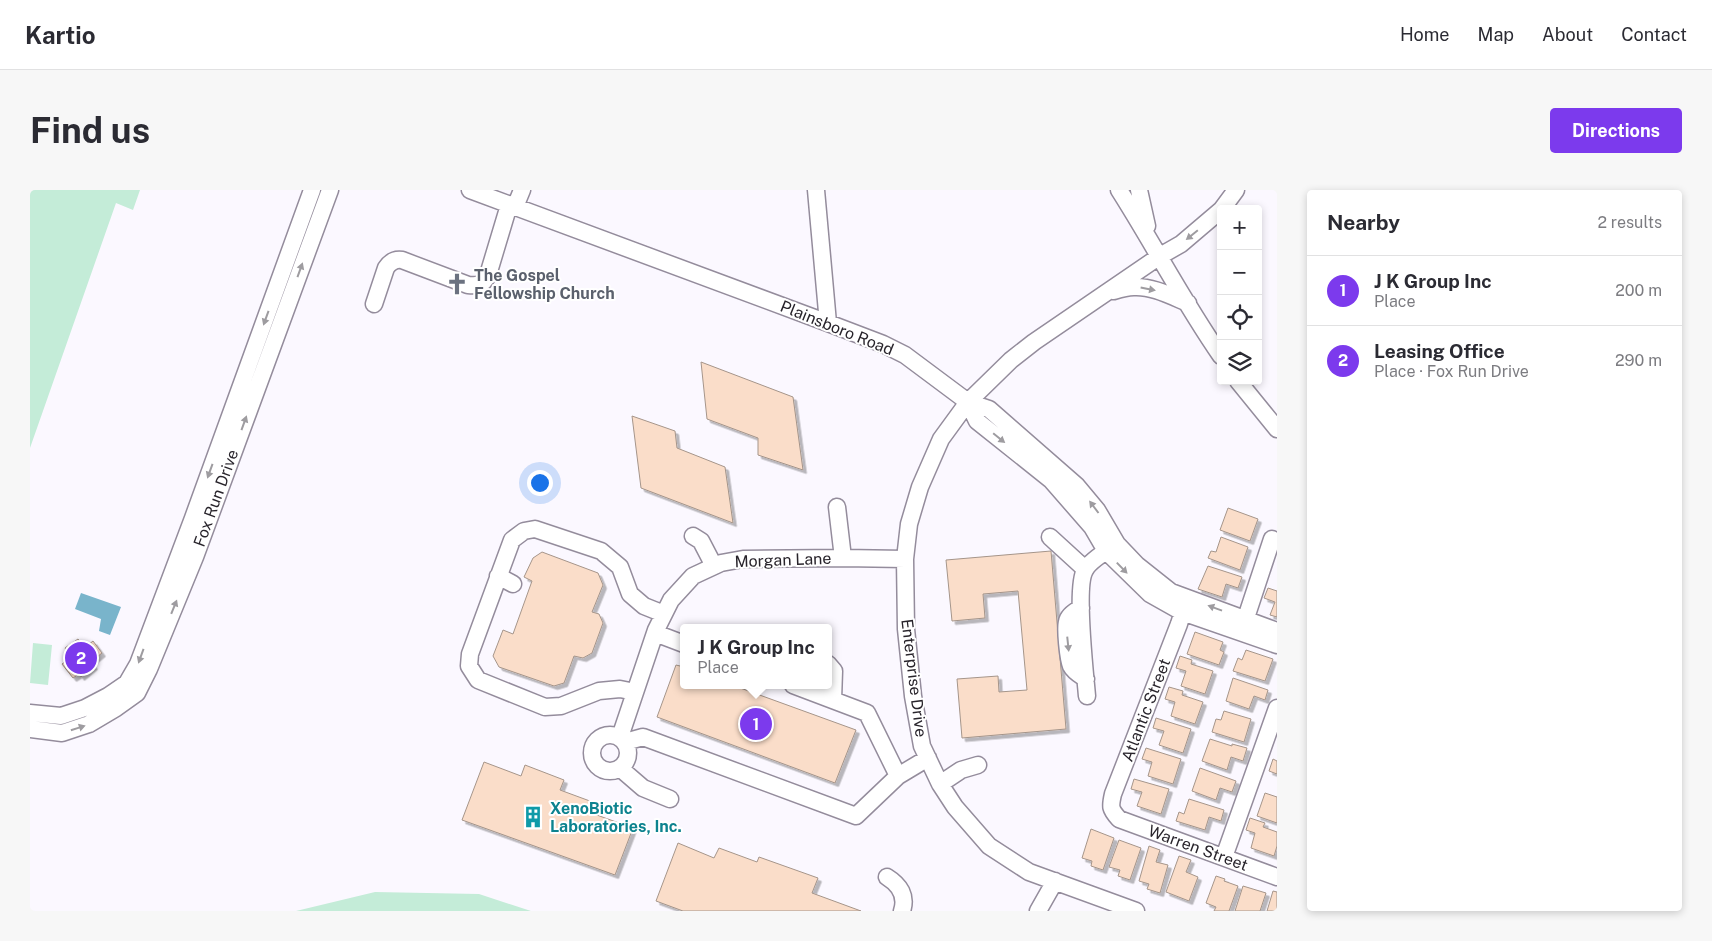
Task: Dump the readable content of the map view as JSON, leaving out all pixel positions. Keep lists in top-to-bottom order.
{
  "streets": {
    "street": [
      "Plainsboro Road",
      "Fox Run Drive",
      "Morgan Lane",
      "Enterprise Drive",
      "Atlantic Street",
      "Warren Street"
    ]
  },
  "crossings": [
    ["Plainsboro Road", "Enterprise Drive"],
    ["Morgan Lane", "Enterprise Drive"],
    ["Atlantic Street", "Warren Street"]
  ],
  "places": {
    "church": ["The Gospel Fellowship Church"],
    "building": ["XenoBiotic Laboratories, Inc."]
  },
  "page": {
    "header": "Kartio",
    "nav": [
      "Home",
      "Map",
      "About",
      "Contact"
    ],
    "buttons": "Directions",
    "title": "Find us",
    "heading": ["Nearby", "2 results"],
    "map_buttons": ["+", "−"],
    "list": [
      {
        "mark": "1",
        "name": "J K Group Inc",
        "note": "Place",
        "value": "200 m"
      },
      {
        "mark": "2",
        "name": "Leasing Office",
        "note": "Place · Fox Run Drive",
        "value": "290 m"
      }
    ],
    "popup": ["J K Group Inc", "Place"],
    "pins": ["2", "1"]
  }
}
